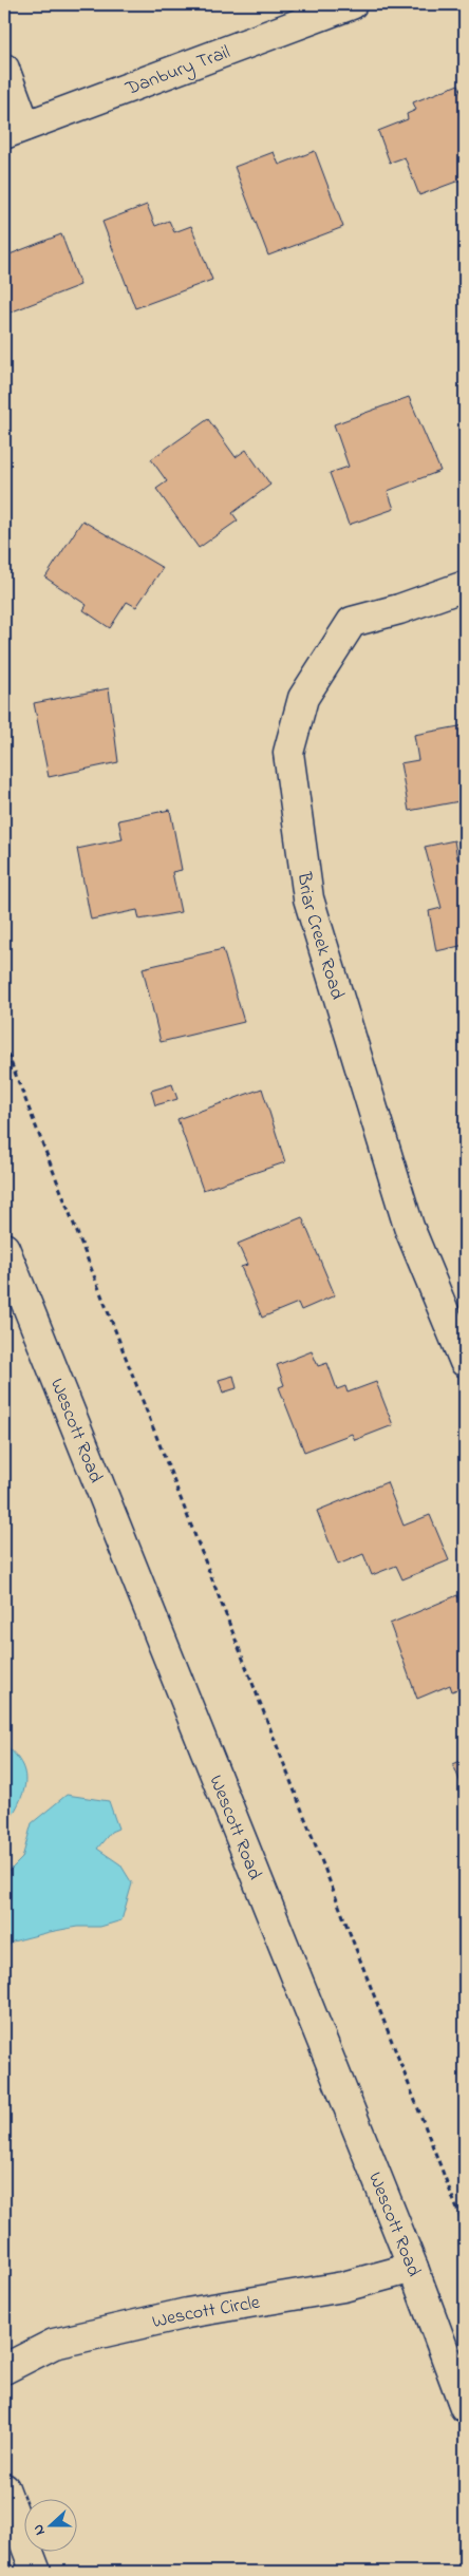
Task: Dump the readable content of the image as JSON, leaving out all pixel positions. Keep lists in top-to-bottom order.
{
  "streets": {
    "street": [
      "Danbury Trail",
      "Briar Creek Road",
      "Wescott Road",
      "Wescott Circle"
    ]
  },
  "crossings": [
    ["Wescott Road", "Wescott Circle"]
  ],
  "north": "left"
}
